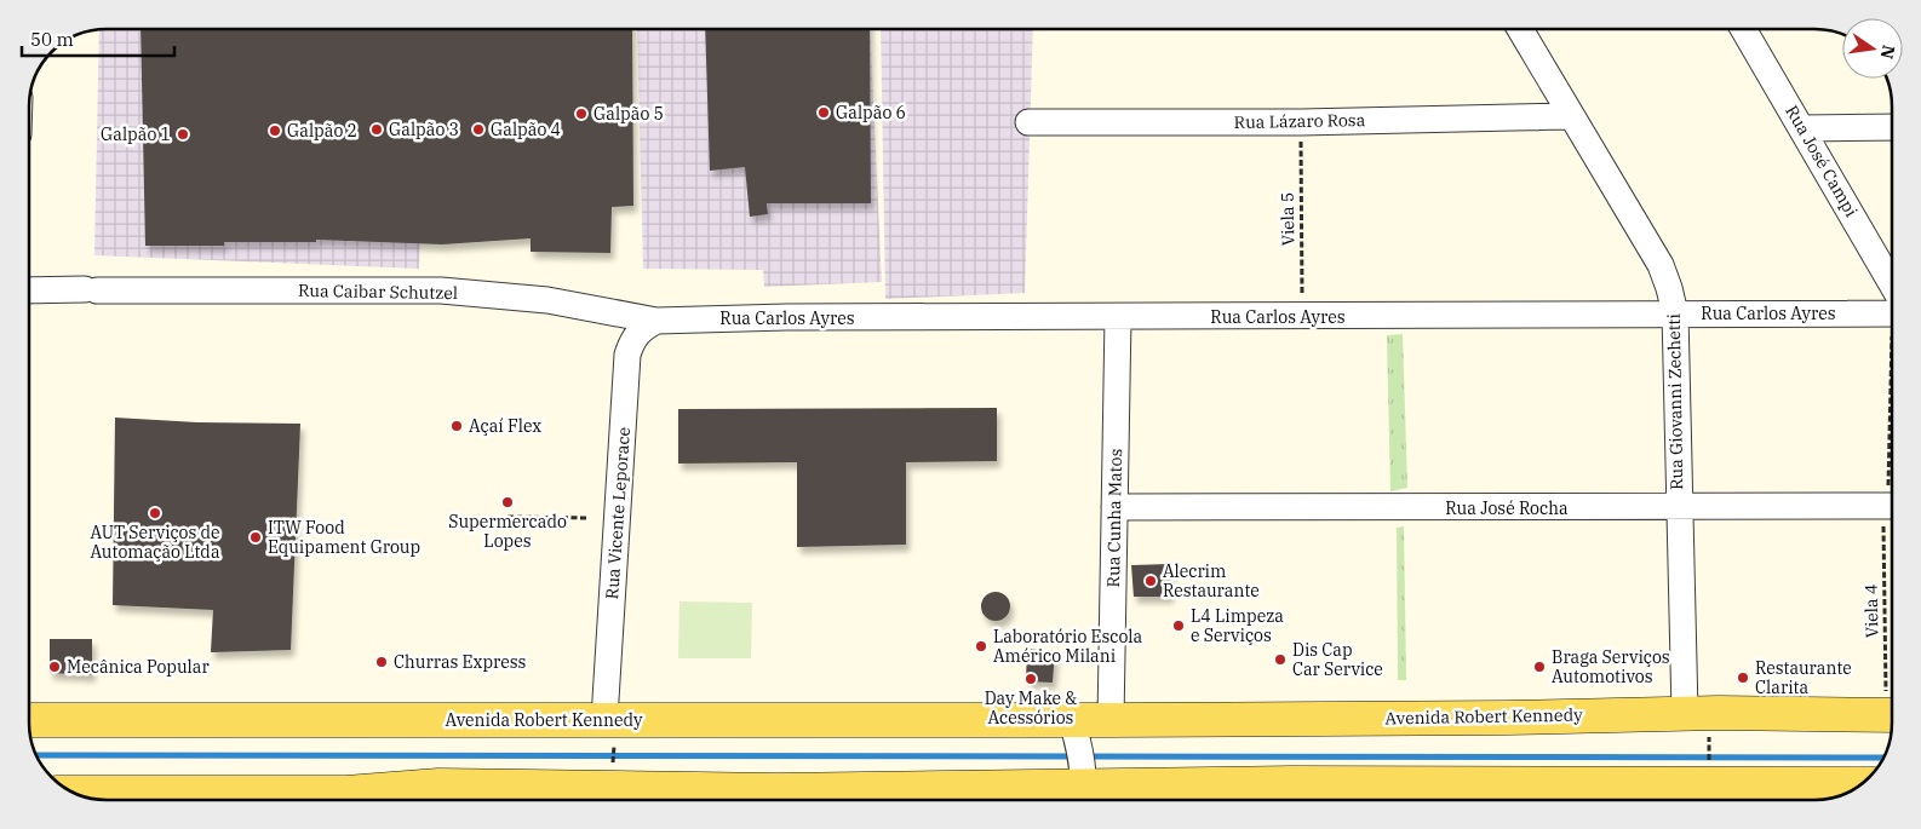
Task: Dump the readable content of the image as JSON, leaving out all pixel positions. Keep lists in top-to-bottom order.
{
  "streets": {
    "main road": ["Avenida Robert Kennedy"],
    "street": [
      "Rua Lázaro Rosa",
      "Rua José Campi",
      "Rua Caibar Schutzel",
      "Rua Carlos Ayres",
      "Rua Giovanni Zechetti",
      "Rua José Rocha",
      "Rua Vicente Leporace",
      "Rua Cunha Matos"
    ],
    "path": ["Viela 5", "Viela 4"]
  },
  "crossings": [
    ["Rua Lázaro Rosa", "Viela 5"],
    ["Rua Lázaro Rosa", "Rua Giovanni Zechetti"],
    ["Viela 5", "Rua Carlos Ayres"],
    ["Rua Caibar Schutzel", "Rua Carlos Ayres"],
    ["Rua Caibar Schutzel", "Rua Vicente Leporace"],
    ["Rua Carlos Ayres", "Rua Giovanni Zechetti"],
    ["Rua Carlos Ayres", "Rua Vicente Leporace"],
    ["Rua Carlos Ayres", "Rua Cunha Matos"],
    ["Rua Giovanni Zechetti", "Rua José Rocha"],
    ["Rua Giovanni Zechetti", "Avenida Robert Kennedy"],
    ["Rua José Rocha", "Rua Cunha Matos"],
    ["Rua José Rocha", "Viela 4"],
    ["Rua Vicente Leporace", "Avenida Robert Kennedy"],
    ["Rua Cunha Matos", "Avenida Robert Kennedy"],
    ["Viela 4", "Avenida Robert Kennedy"]
  ],
  "places": [
    "Galpão 6",
    "Galpão 5",
    "Galpão 3",
    "Galpão 4",
    "Galpão 2",
    "Galpão 1",
    "Açaí Flex",
    "Supermercado Lopes",
    "AUT Serviços de Automação Ltda",
    "ITW Food Equipament Group",
    "Alecrim Restaurante",
    "L4 Limpeza e Serviços",
    "Laboratório Escola Américo Milani",
    "Dis Cap Car Service",
    "Churras Express",
    "Mecânica Popular",
    "Braga Serviços Automotivos",
    "Restaurante Clarita",
    "Day Make & Acessórios"
  ],
  "scale_bar": "50 m",
  "north": "right"
}
